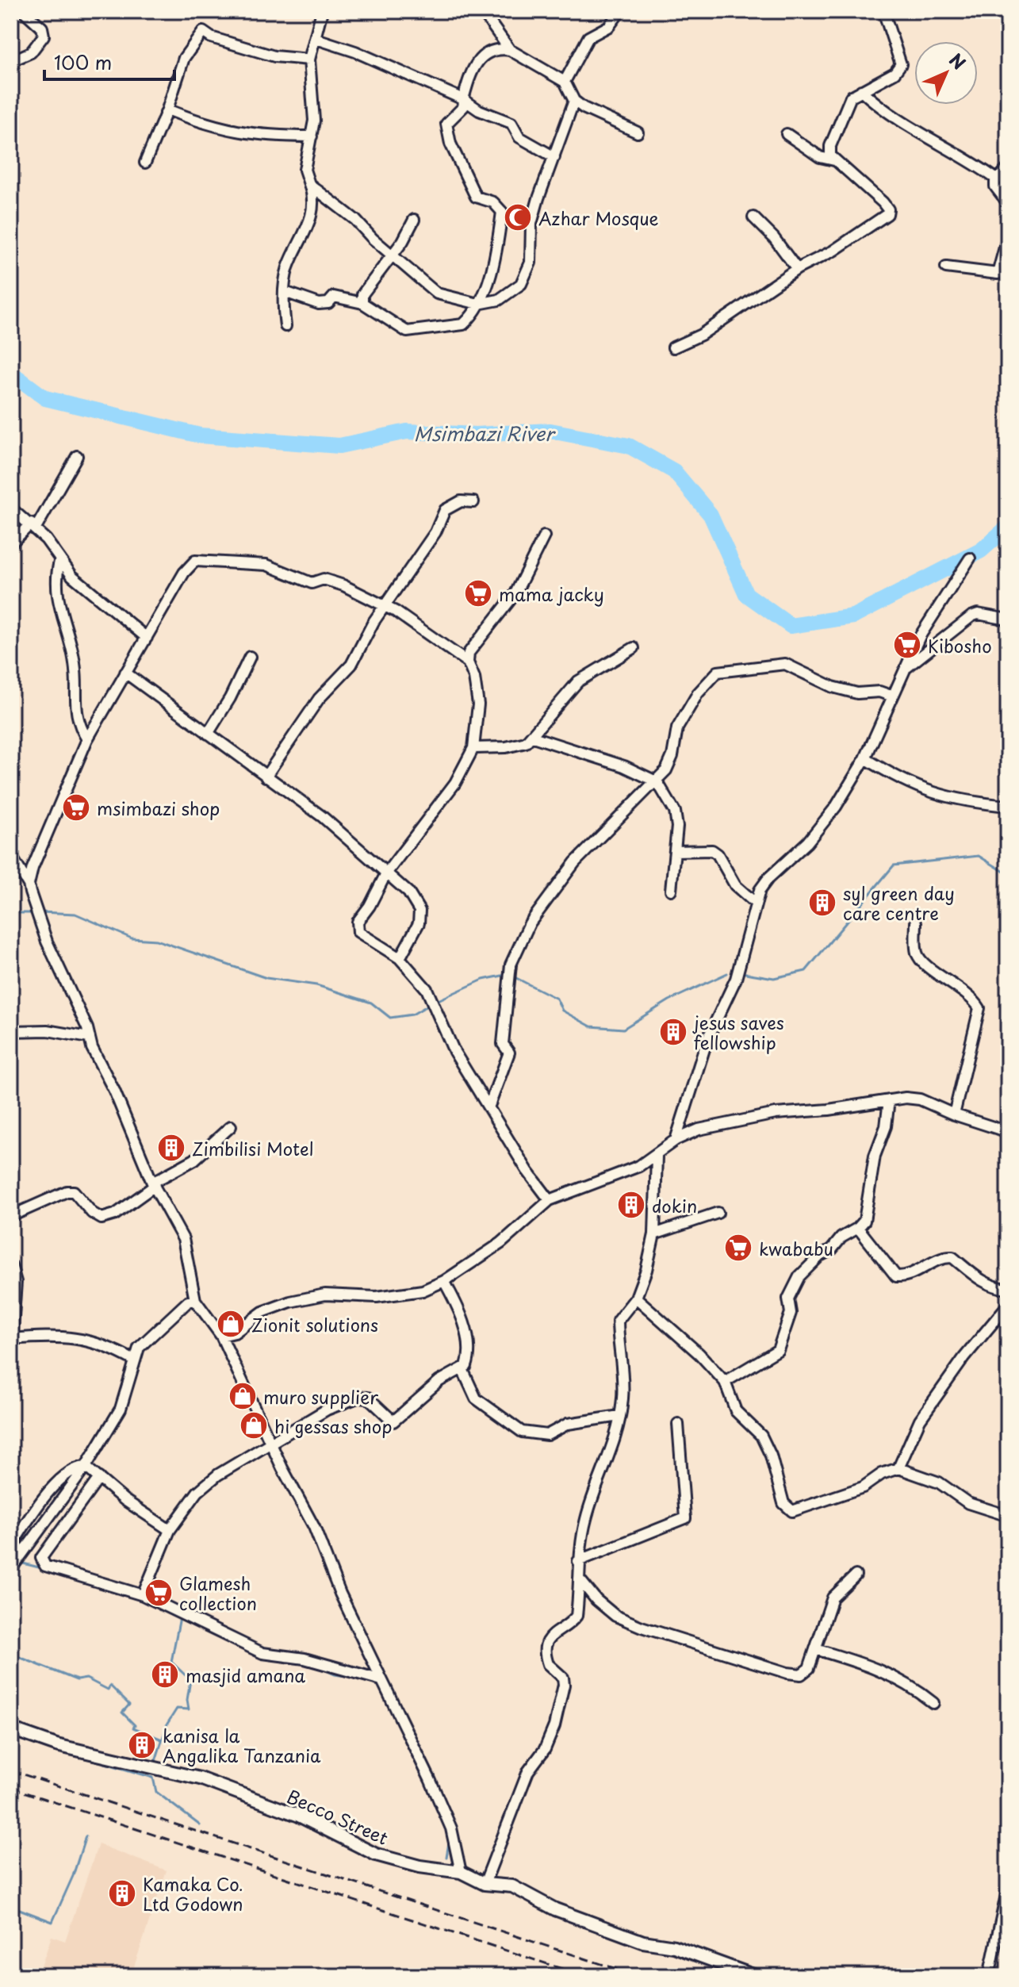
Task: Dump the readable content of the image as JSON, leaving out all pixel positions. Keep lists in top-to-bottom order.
{
  "streets": {
    "street": ["Becco Street"]
  },
  "water": ["Msimbazi River"],
  "places": {
    "mosque": ["Azhar Mosque"],
    "supermarket": [
      "mama jacky",
      "Kibosho",
      "msimbazi shop",
      "kwababu",
      "Glamesh collection"
    ],
    "building": [
      "syl green day care centre",
      "jesus saves fellowship",
      "Zimbilisi Motel",
      "dokin",
      "masjid amana",
      "kanisa la Angalika Tanzania",
      "Kamaka Co. Ltd Godown"
    ],
    "shop": ["Zionit solutions", "muro supplier", "hi gessas shop"]
  },
  "scale_bar": "100 m",
  "north": "top right"
}
